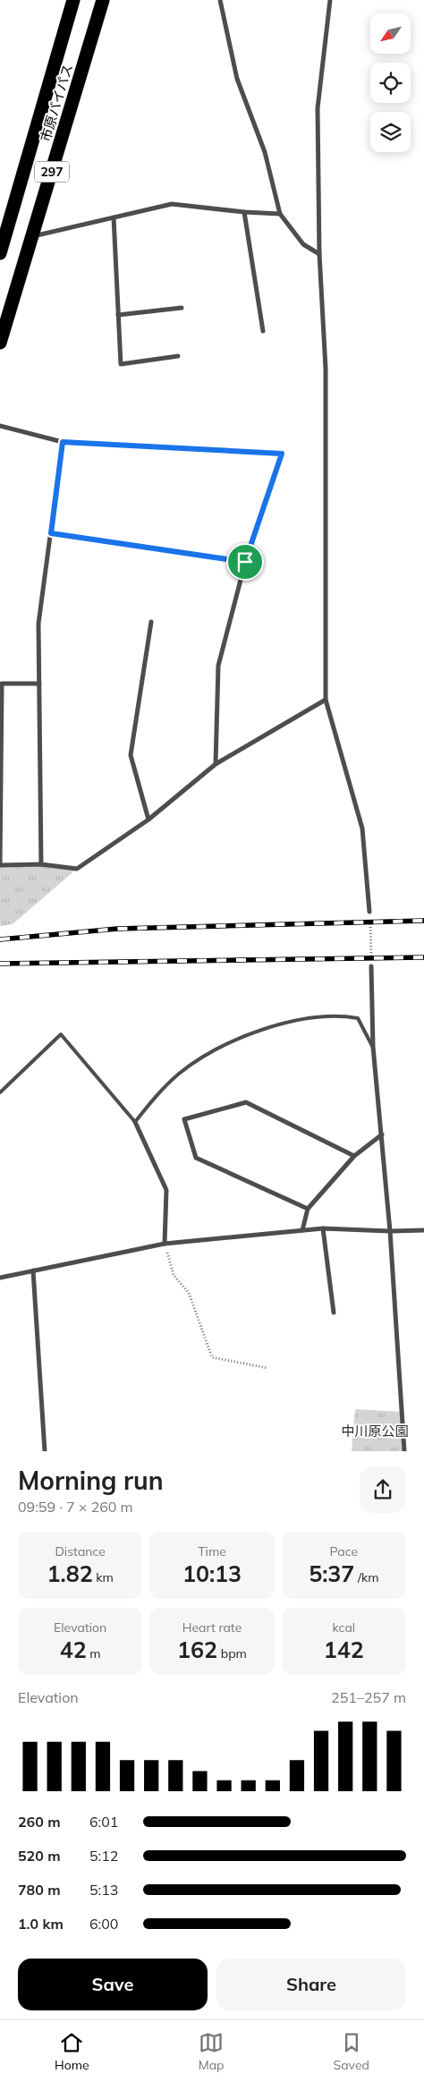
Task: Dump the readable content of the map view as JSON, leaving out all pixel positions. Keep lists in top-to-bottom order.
{
  "streets": {
    "highway": ["市原バイパス", "297"]
  },
  "parks": ["中川原公園"],
  "north": "bottom left",
  "page": {
    "heading": ["Morning run", "09:59 · 7 × 260 m"],
    "stats": [
      ["Distance", "1.82 km"],
      ["Time", "10:13"],
      ["Pace", "5:37 /km"],
      ["Elevation", "42 m"],
      ["Heart rate", "162 bpm"],
      ["kcal", "142"]
    ],
    "chart": ["Elevation", "251–257 m"],
    "list": [
      {
        "name": "260 m",
        "note": "6:01"
      },
      {
        "name": "520 m",
        "note": "5:12"
      },
      {
        "name": "780 m",
        "note": "5:13"
      },
      {
        "name": "1.0 km",
        "note": "6:00"
      }
    ],
    "buttons": ["Save", "Share"],
    "tabs": ["Home", "Map", "Saved"]
  }
}
